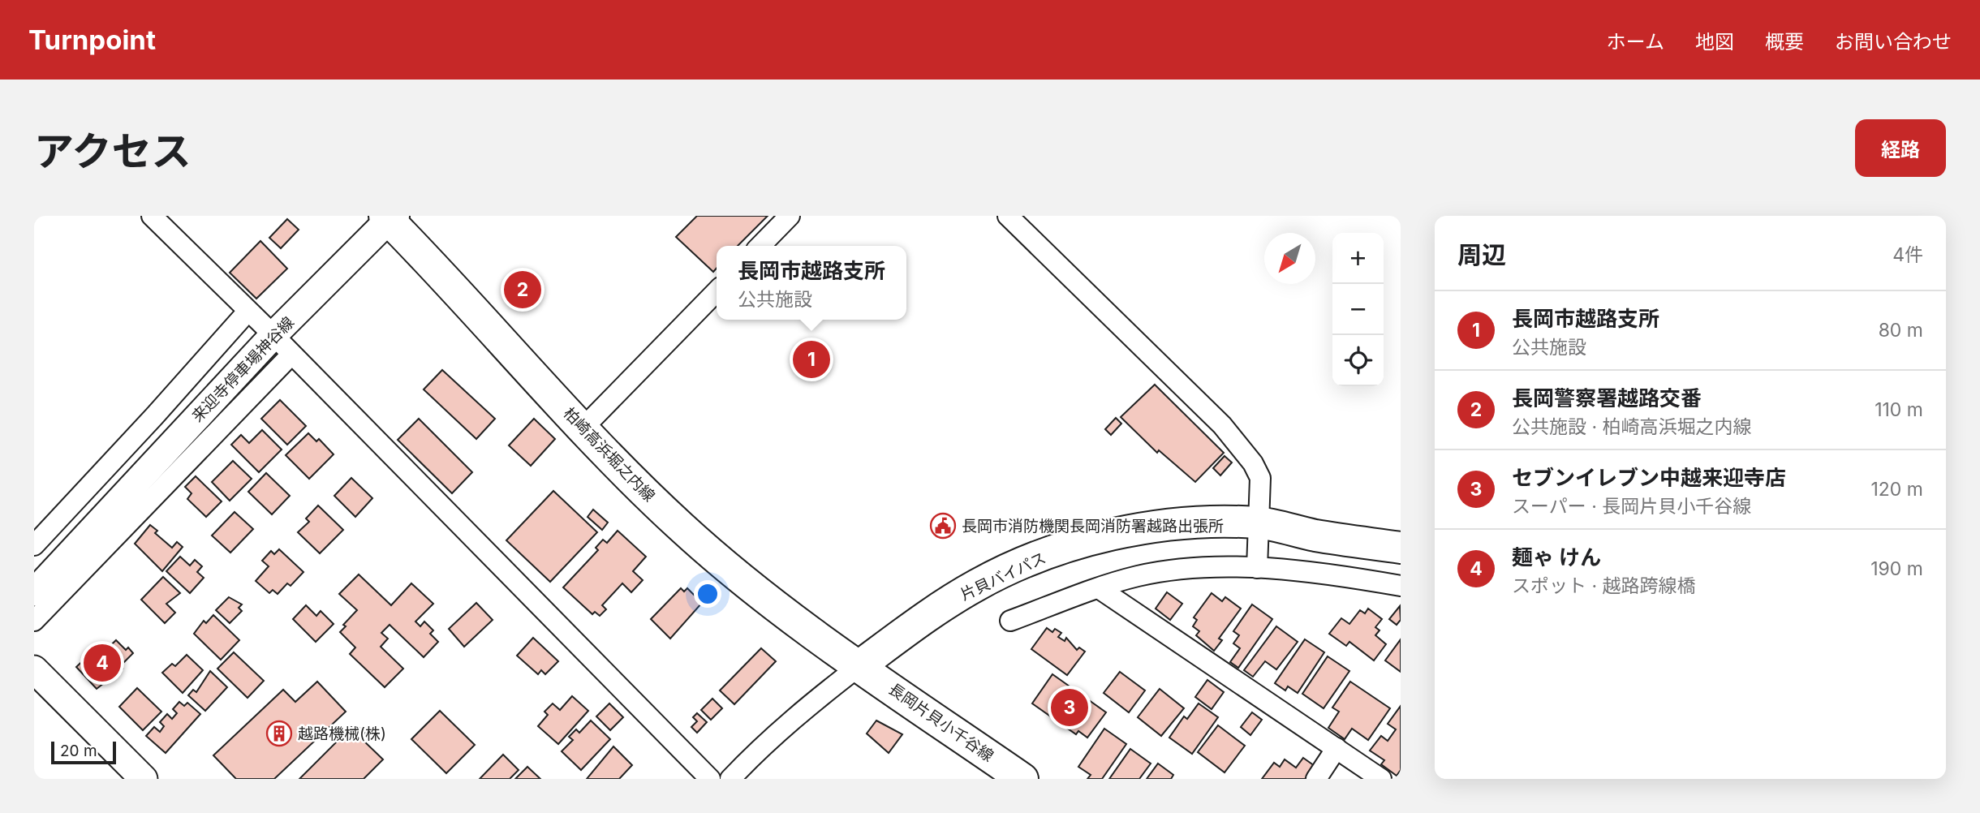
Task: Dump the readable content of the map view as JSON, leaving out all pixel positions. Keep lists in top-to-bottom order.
{
  "streets": {
    "main road": [
      "来迎寺停車場神谷線",
      "柏崎高浜堀之内線",
      "片貝バイパス",
      "長岡片貝小千谷線"
    ]
  },
  "crossings": [
    ["来迎寺停車場神谷線", "柏崎高浜堀之内線"],
    ["柏崎高浜堀之内線", "片貝バイパス"],
    ["柏崎高浜堀之内線", "長岡片貝小千谷線"],
    ["片貝バイパス", "長岡片貝小千谷線"]
  ],
  "places": {
    "public building": ["長岡市消防機関長岡消防署越路出張所"],
    "building": ["越路機械(株)"]
  },
  "scale_bar": "20 m",
  "north": "bottom left",
  "page": {
    "header": "Turnpoint",
    "nav": [
      "ホーム",
      "地図",
      "概要",
      "お問い合わせ"
    ],
    "title": "アクセス",
    "buttons": "経路",
    "heading": ["周辺", "4件"],
    "map_buttons": ["+", "−"],
    "popup": ["長岡市越路支所", "公共施設"],
    "pins": [
      "2",
      "1",
      "4",
      "3"
    ],
    "list": [
      {
        "mark": "1",
        "name": "長岡市越路支所",
        "note": "公共施設",
        "value": "80 m"
      },
      {
        "mark": "2",
        "name": "長岡警察署越路交番",
        "note": "公共施設 · 柏崎高浜堀之内線",
        "value": "110 m"
      },
      {
        "mark": "3",
        "name": "セブンイレブン中越来迎寺店",
        "note": "スーパー · 長岡片貝小千谷線",
        "value": "120 m"
      },
      {
        "mark": "4",
        "name": "麺ゃ けん",
        "note": "スポット · 越路跨線橋",
        "value": "190 m"
      }
    ],
    "scale": "20 m"
  }
}
